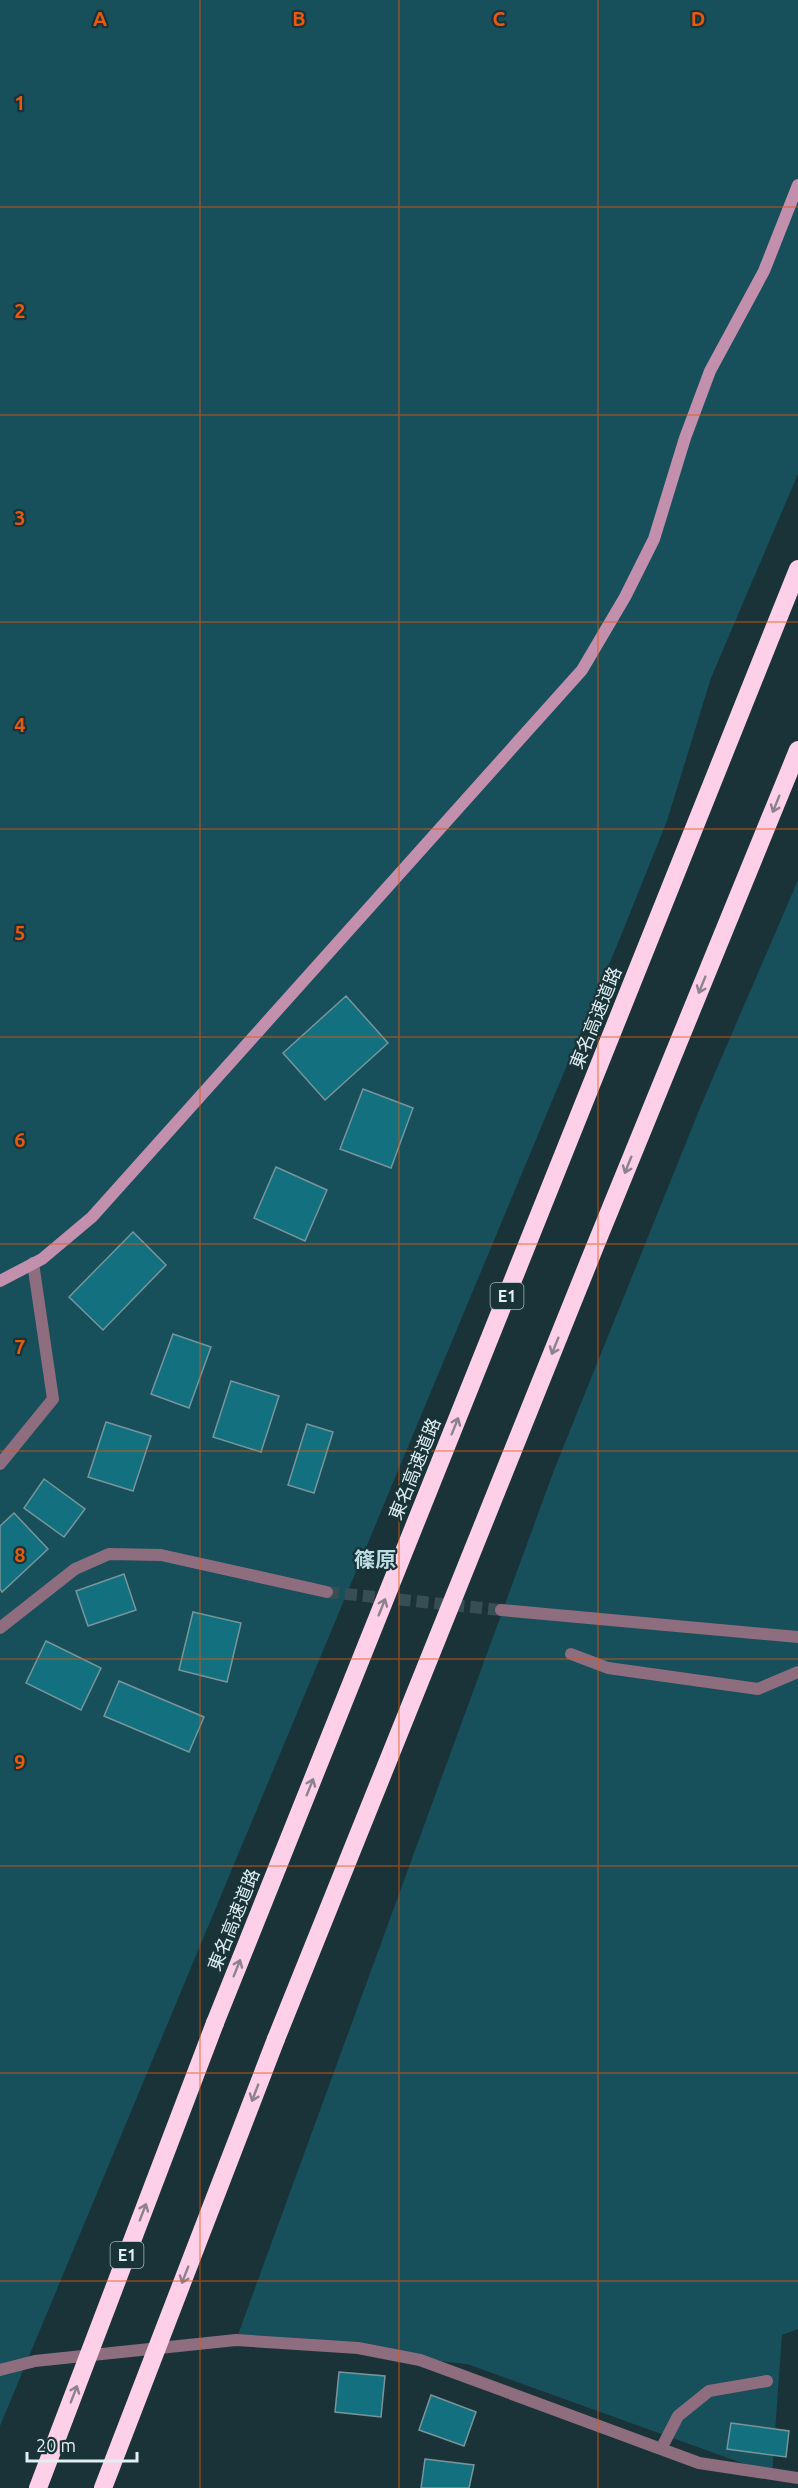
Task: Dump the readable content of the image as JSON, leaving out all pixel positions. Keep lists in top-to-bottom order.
{
  "streets": {
    "highway": ["東名高速道路", "E1"]
  },
  "districts": ["篠原"],
  "scale_bar": "20 m",
  "grid": {
    "columns": [
      "A",
      "B",
      "C",
      "D"
    ],
    "rows": [
      "1",
      "2",
      "3",
      "4",
      "5",
      "6",
      "7",
      "8",
      "9"
    ]
  }
}
